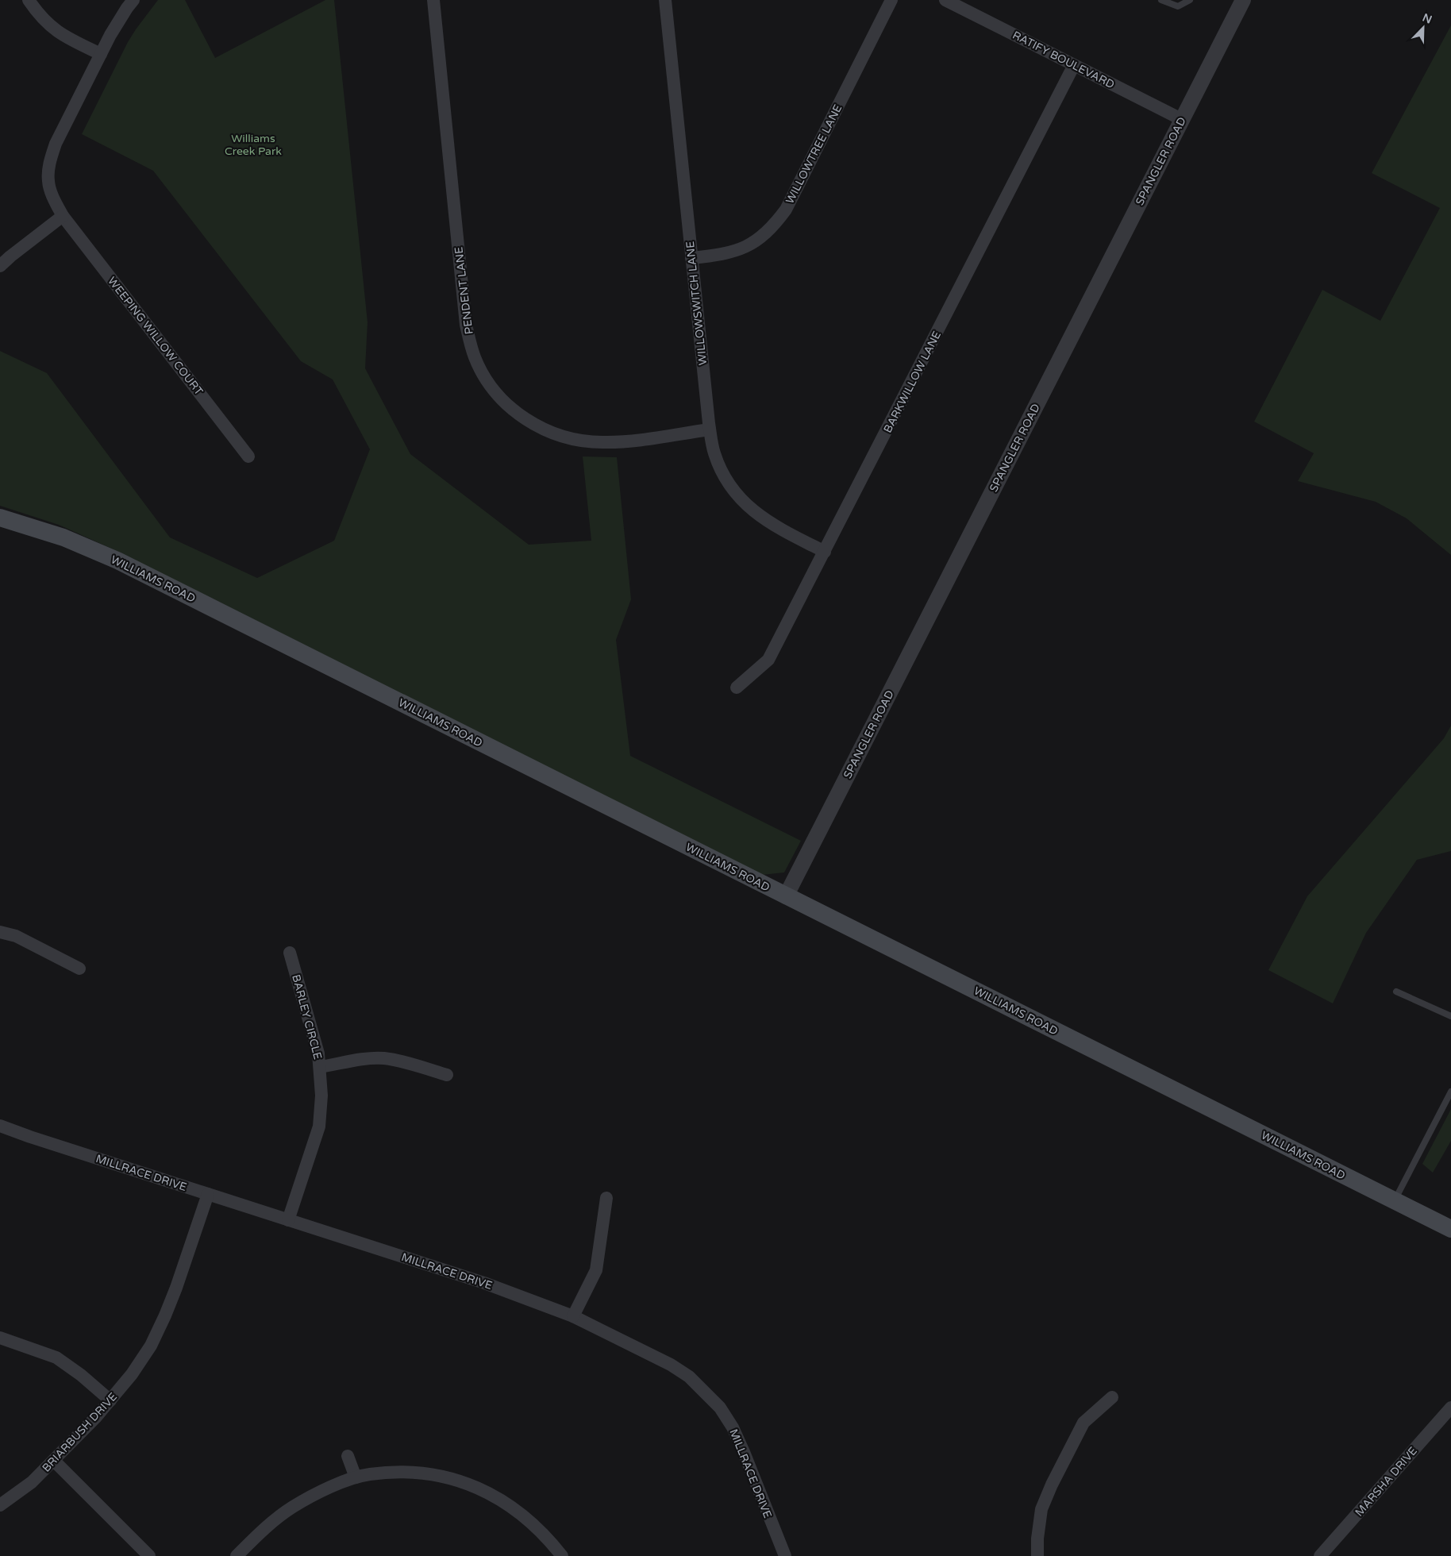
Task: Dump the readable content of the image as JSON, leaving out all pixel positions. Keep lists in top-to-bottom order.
{
  "streets": {
    "main road": ["WILLIAMS ROAD"],
    "street": [
      "RATIFY BOULEVARD",
      "WILLOWTREE LANE",
      "SPANGLER ROAD",
      "PENDENT LANE",
      "WILLOWSWITCH LANE",
      "WEEPING WILLOW COURT",
      "BARKWILLOW LANE",
      "BARLEY CIRCLE",
      "MILLRACE DRIVE",
      "BRIARBUSH DRIVE",
      "MARSHA DRIVE"
    ]
  },
  "crossings": [
    ["RATIFY BOULEVARD", "SPANGLER ROAD"],
    ["RATIFY BOULEVARD", "BARKWILLOW LANE"],
    ["WILLOWTREE LANE", "WILLOWSWITCH LANE"],
    ["SPANGLER ROAD", "WILLIAMS ROAD"],
    ["PENDENT LANE", "WILLOWSWITCH LANE"],
    ["WILLOWSWITCH LANE", "BARKWILLOW LANE"],
    ["BARLEY CIRCLE", "MILLRACE DRIVE"],
    ["MILLRACE DRIVE", "BRIARBUSH DRIVE"]
  ],
  "parks": ["Williams Creek Park"],
  "north": "top right"
}
